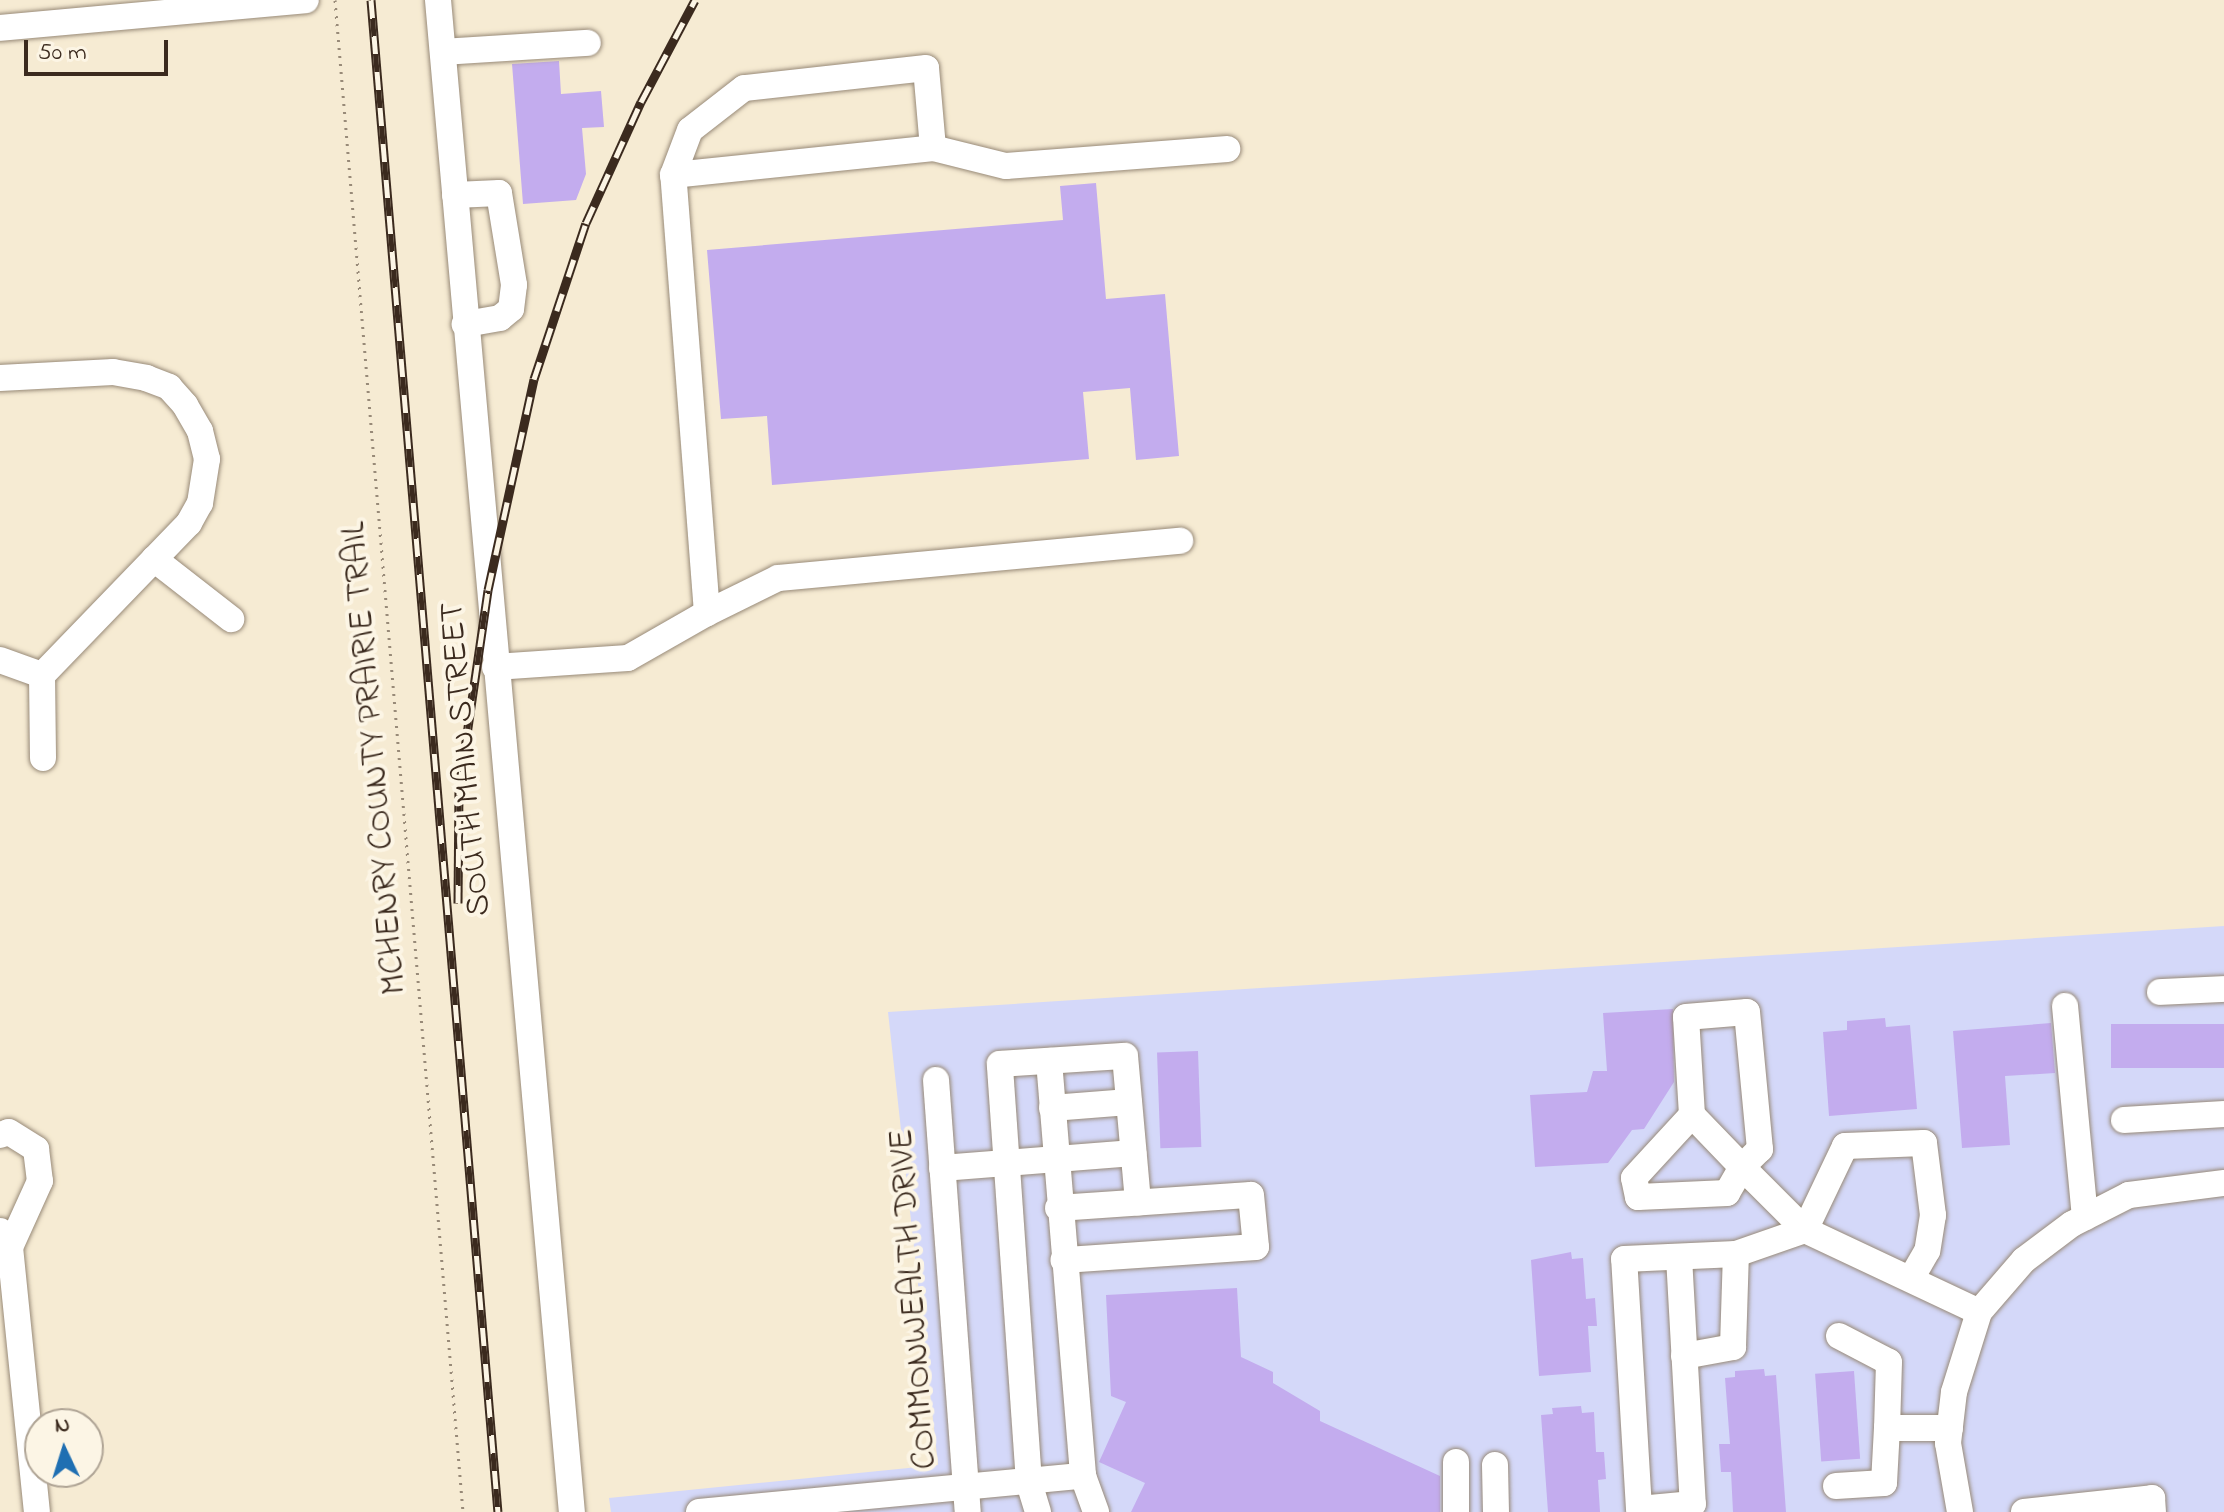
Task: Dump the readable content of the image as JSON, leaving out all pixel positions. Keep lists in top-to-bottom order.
{
  "streets": {
    "street": ["SOUTH MAIN STREET", "COMMONWEALTH DRIVE"],
    "path": ["MCHENRY COUNTY PRAIRIE TRAIL"]
  },
  "scale_bar": "50 m",
  "north": "top"
}
